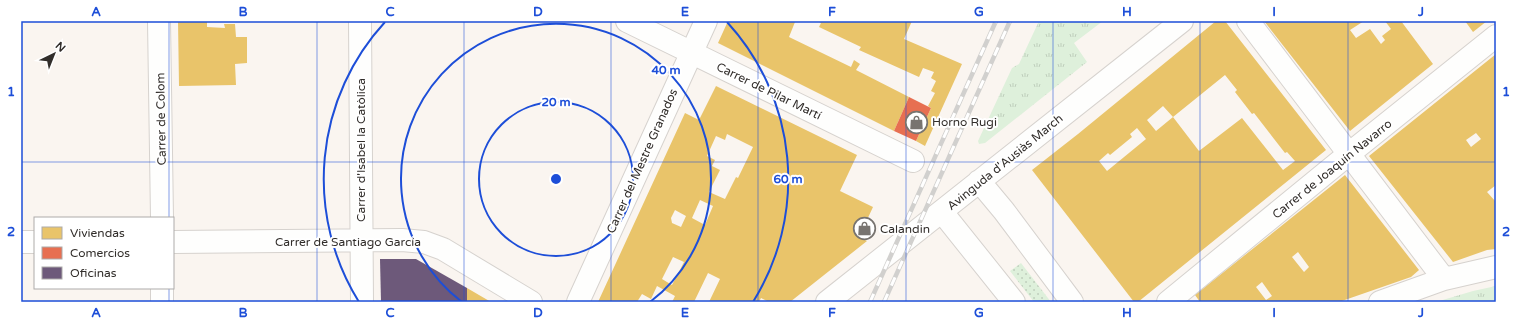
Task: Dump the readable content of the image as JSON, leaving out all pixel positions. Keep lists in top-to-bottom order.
{
  "streets": {
    "street": [
      "Carrer de Pilar Martí",
      "Carrer de Colom",
      "Carrer d'Isabel la Catòlica",
      "Carrer del Mestre Granados",
      "Avinguda d'Ausiàs March",
      "Carrer de Joaquín Navarro",
      "Carrer de Santiago García"
    ]
  },
  "crossings": [
    ["Carrer de Pilar Martí", "Carrer del Mestre Granados"],
    ["Carrer d'Isabel la Catòlica", "Carrer de Santiago García"]
  ],
  "places": {
    "shop": ["Horno Rugi", "Calandin"]
  },
  "legend": ["Viviendas", "Comercios", "Oficinas"],
  "north": "top right",
  "grid": {
    "columns": [
      "A",
      "B",
      "C",
      "D",
      "E",
      "F",
      "G",
      "H",
      "I",
      "J"
    ],
    "rows": ["1", "2"]
  },
  "rings": ["40 m", "20 m", "60 m"]
}
